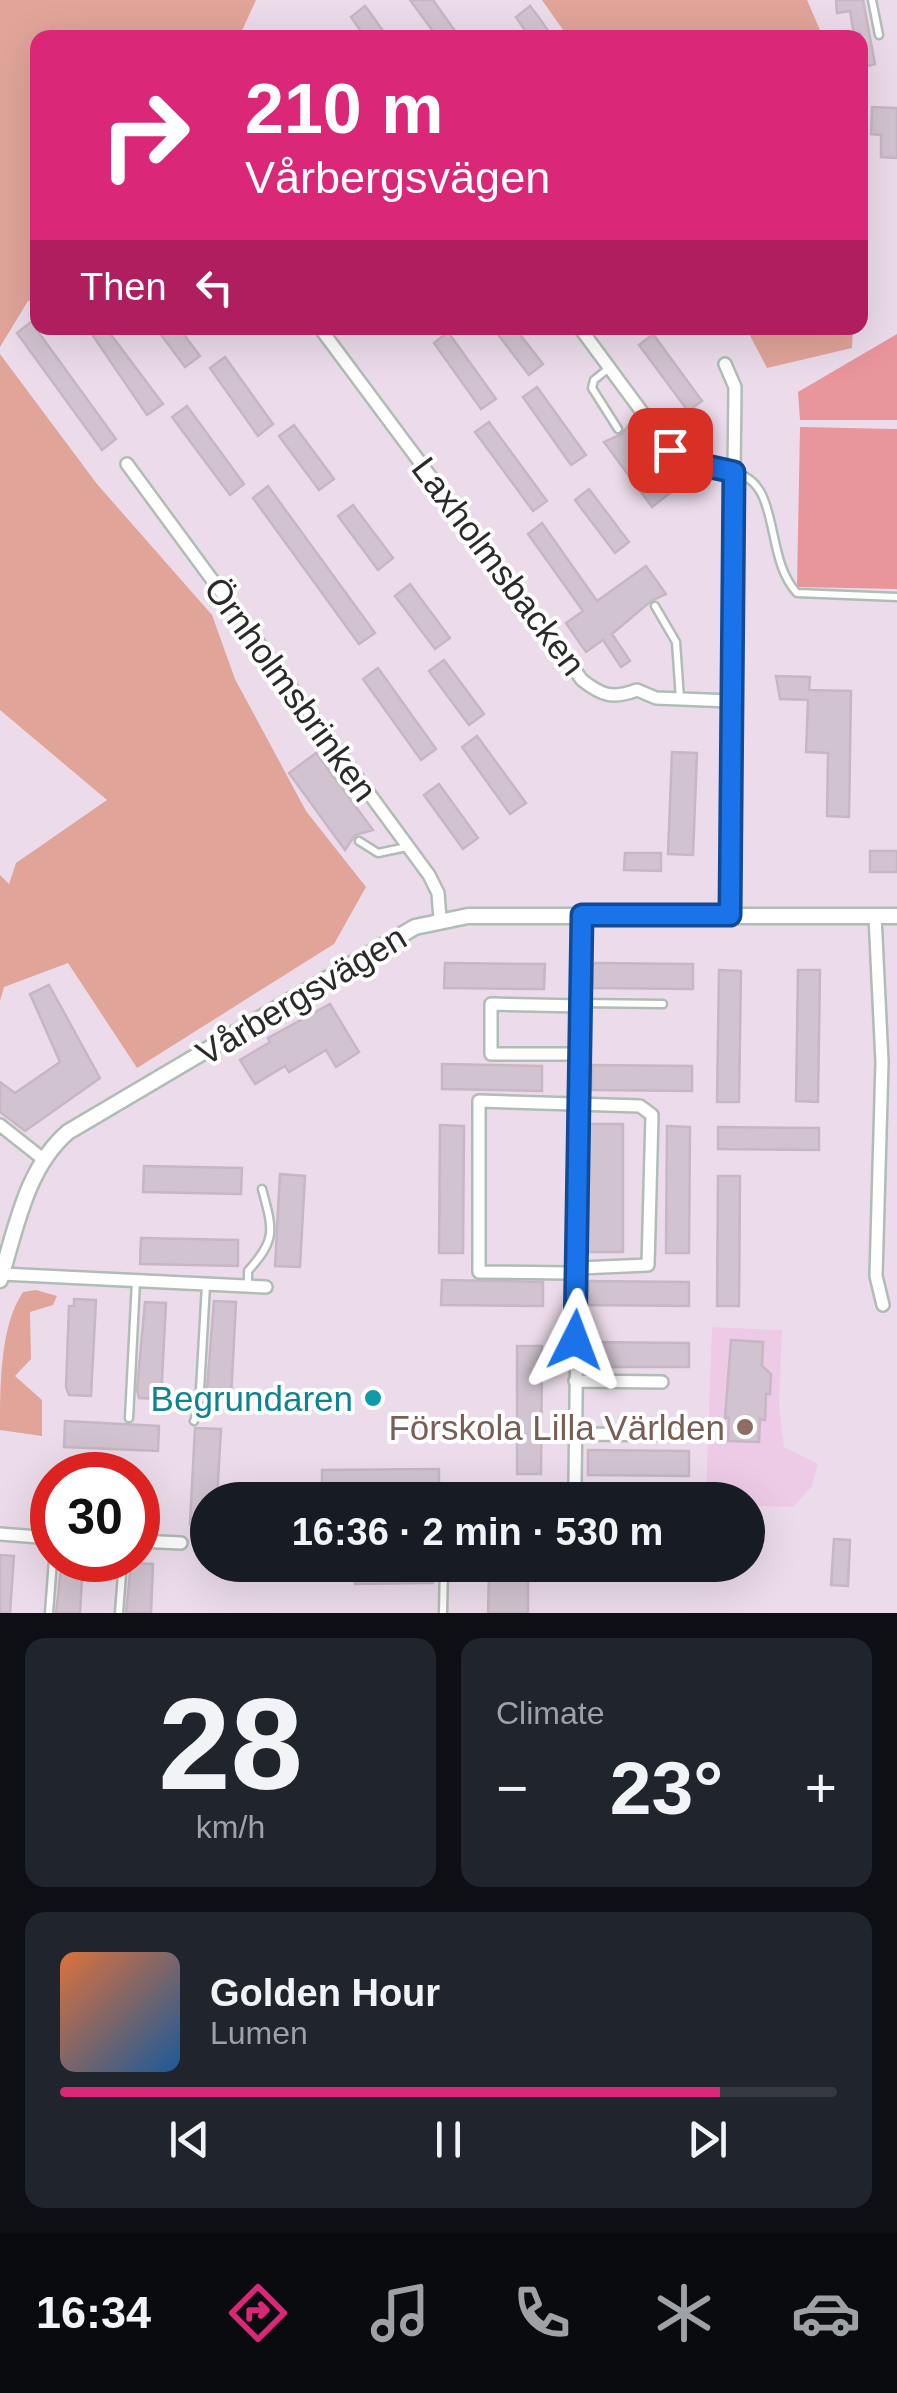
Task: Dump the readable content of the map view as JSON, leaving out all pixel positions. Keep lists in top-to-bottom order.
{
  "streets": {
    "street": ["Laxholmsbacken", "Örnholmsbrinken", "Vårbergsvägen"]
  },
  "crossings": [
    ["Örnholmsbrinken", "Vårbergsvägen"]
  ],
  "places": ["Begrundaren", "Förskola Lilla Världen"],
  "page": {
    "turn": ["210 m", "Vårbergsvägen"],
    "then": "Then",
    "limit": "30",
    "trip": "16:36 · 2 min · 530 m",
    "tile": [
      ["28", "km/h"],
      "Climate"
    ],
    "heat": ["−", "23°", "+"],
    "song": ["Golden Hour", "Lumen"],
    "tabs": "16:34"
  }
}
